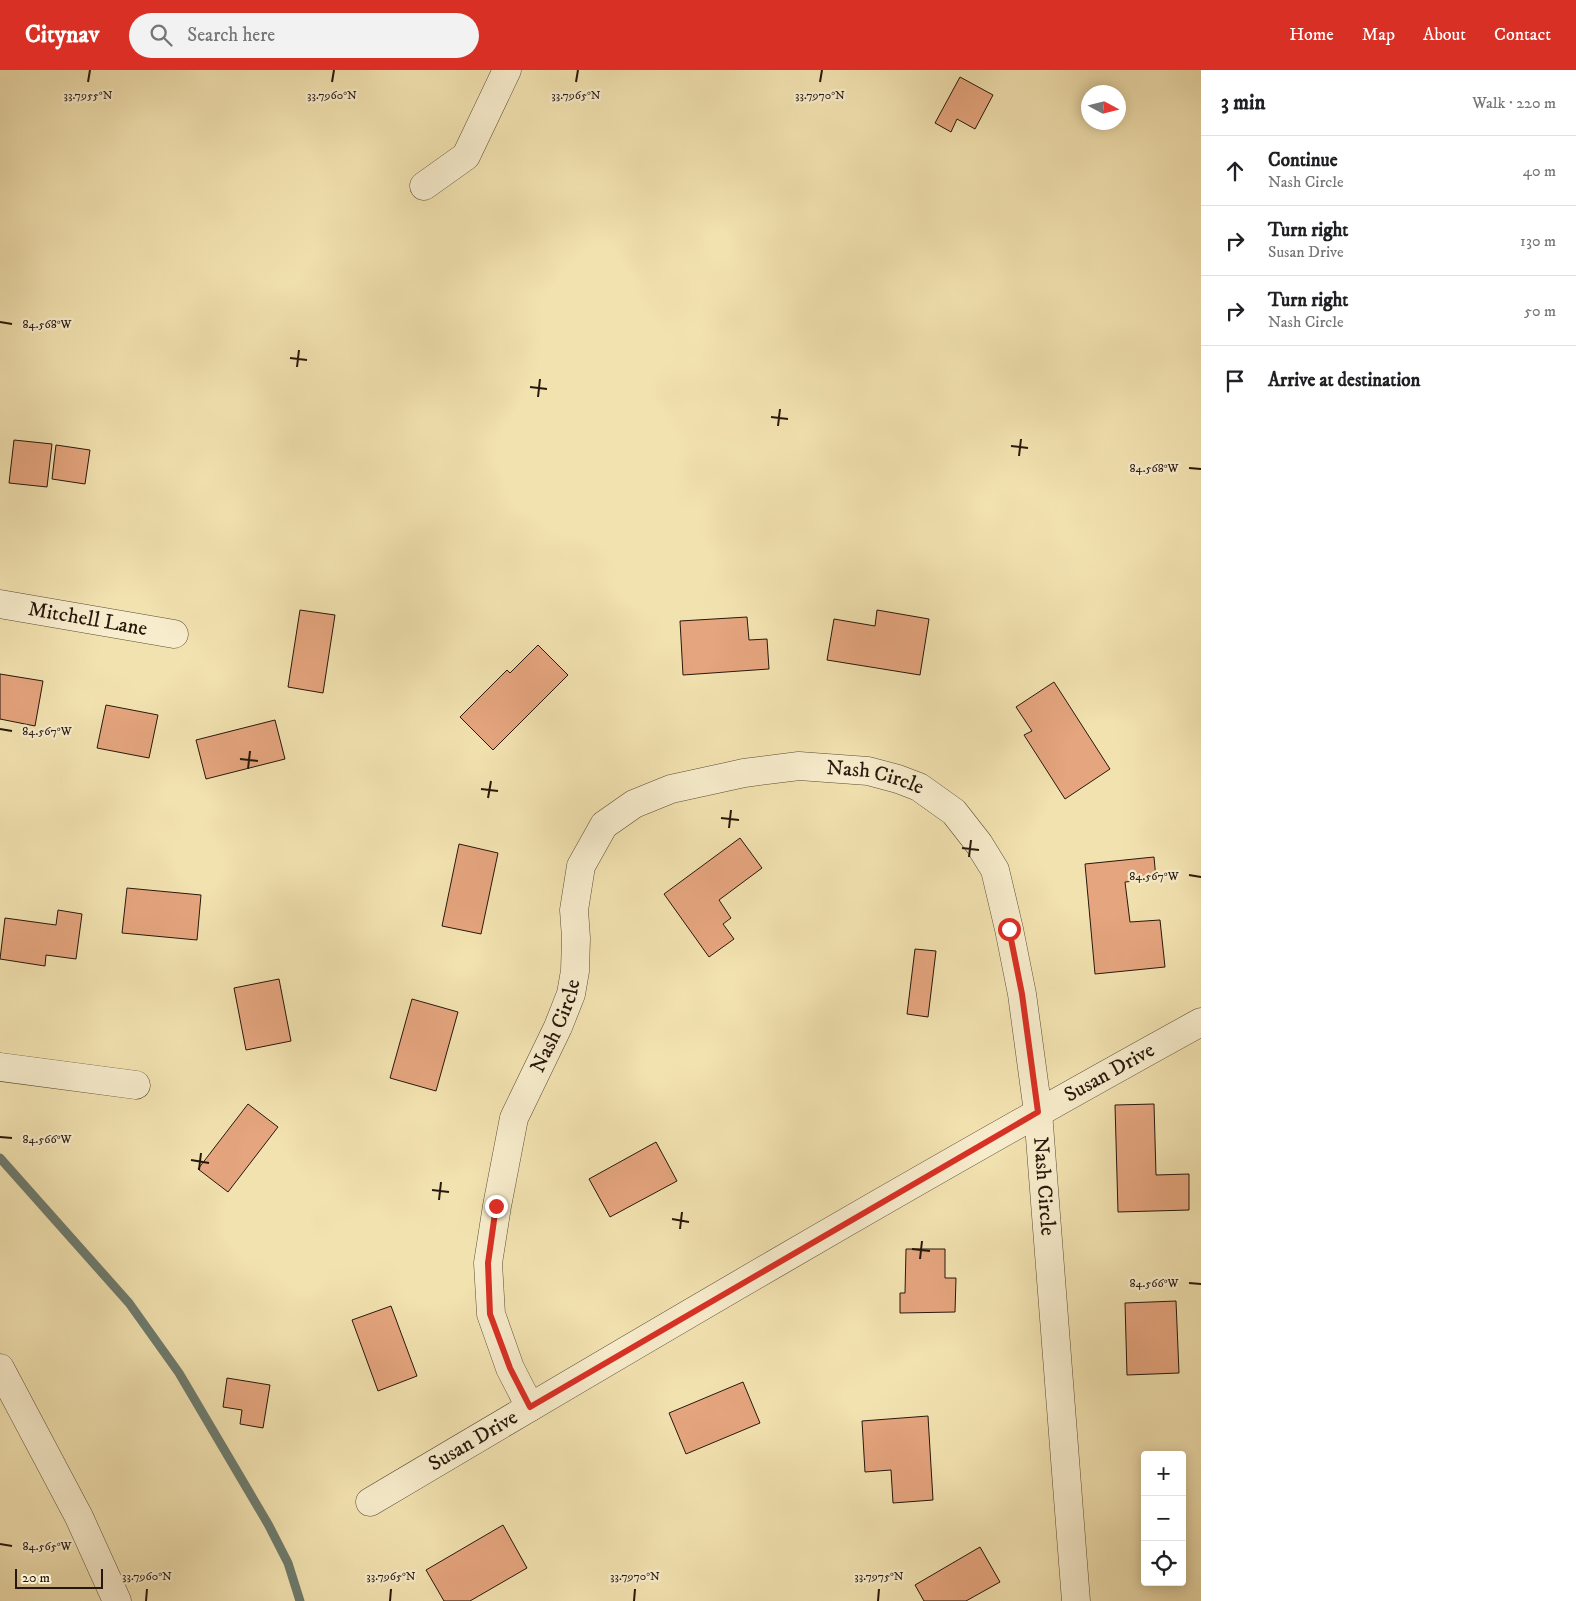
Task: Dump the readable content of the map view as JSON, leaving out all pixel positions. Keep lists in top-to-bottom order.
{
  "streets": {
    "street": ["Mitchell Lane", "Nash Circle", "Susan Drive"]
  },
  "crossings": [
    ["Nash Circle", "Susan Drive"]
  ],
  "scale_bar": "20 m",
  "north": "right",
  "page": {
    "header": "Citynav",
    "search": "Search here",
    "nav": [
      "Home",
      "Map",
      "About",
      "Contact"
    ],
    "heading": ["3 min", "Walk · 220 m"],
    "list": [
      ["Continue", "Nash Circle", "40 m"],
      ["Turn right", "Susan Drive", "130 m"],
      ["Turn right", "Nash Circle", "50 m"],
      "Arrive at destination"
    ],
    "map_buttons": ["+", "−"],
    "scale": "20 m"
  },
  "coordinates": [
    "33.7955°N",
    "33.7960°N",
    "33.7965°N",
    "33.7970°N",
    "84.568°W",
    "84.567°W",
    "84.566°W",
    "84.565°W",
    "33.7975°N"
  ]
}
